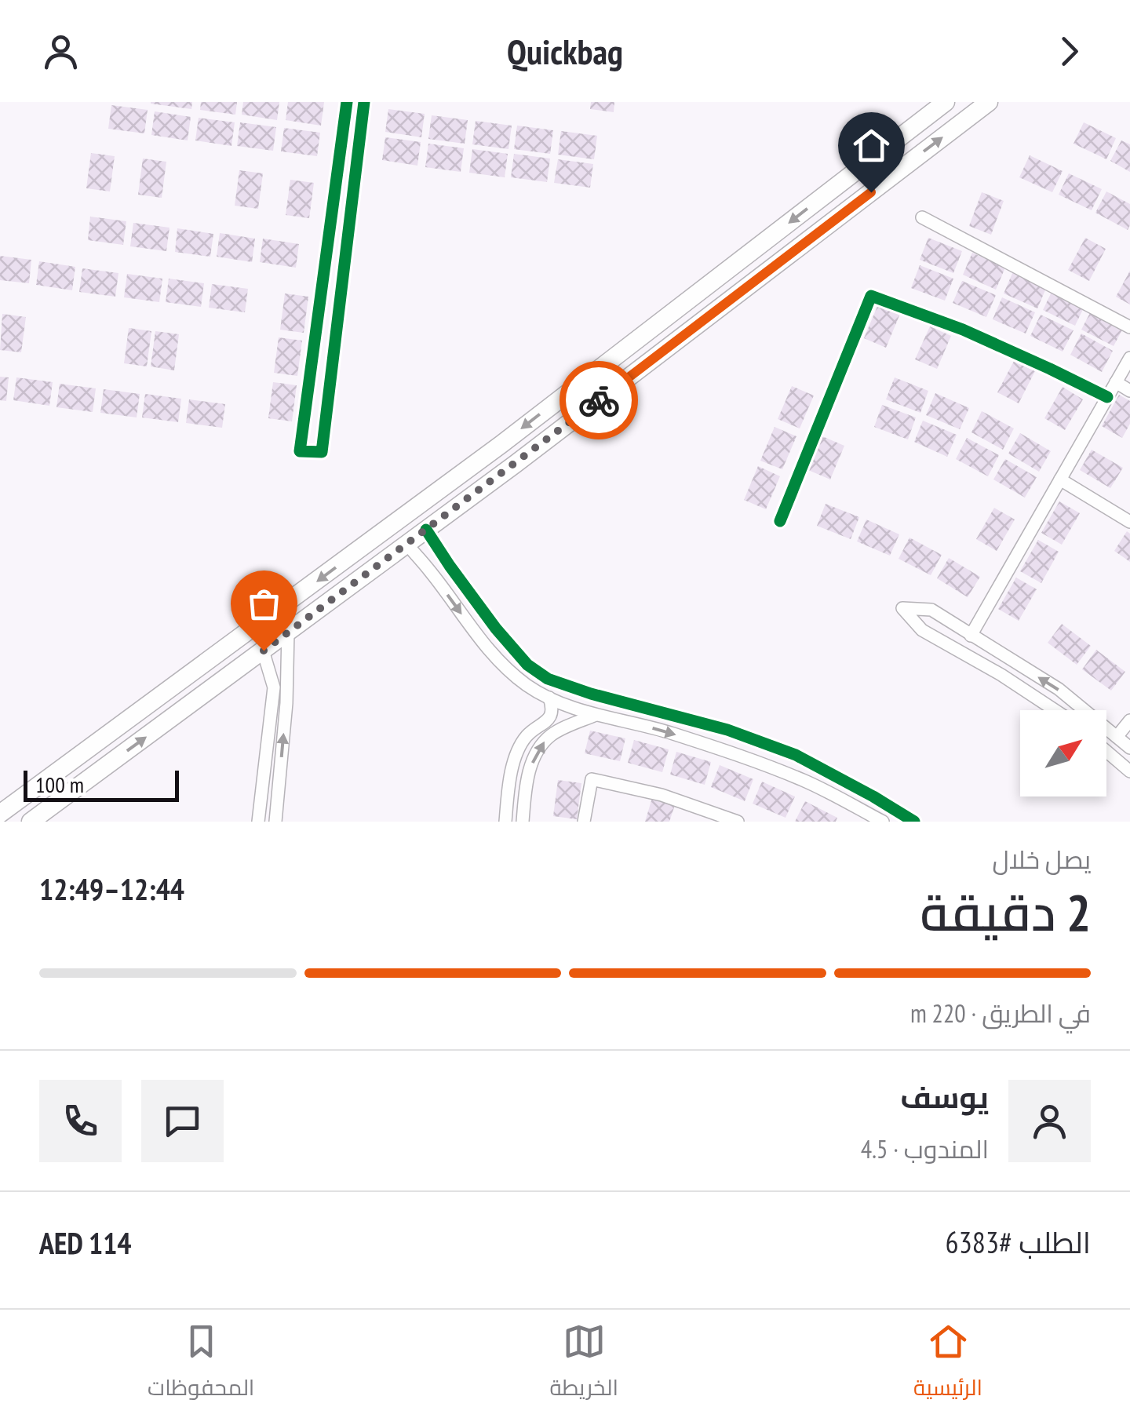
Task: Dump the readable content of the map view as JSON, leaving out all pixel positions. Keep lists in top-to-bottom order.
{
  "scale_bar": "100 m",
  "north": "top right",
  "page": {
    "header": "Quickbag",
    "scale": "100 m",
    "heading": ["2 دقيقة", "يصل خلال", "12:44–12:49"],
    "panel": [
      "يوسف",
      "المندوب · 4.5",
      "الطلب #6383",
      "AED 114"
    ],
    "bar": "في الطريق · 220 m",
    "tabs": ["الرئيسية", "الخريطة", "المحفوظات"]
  }
}
